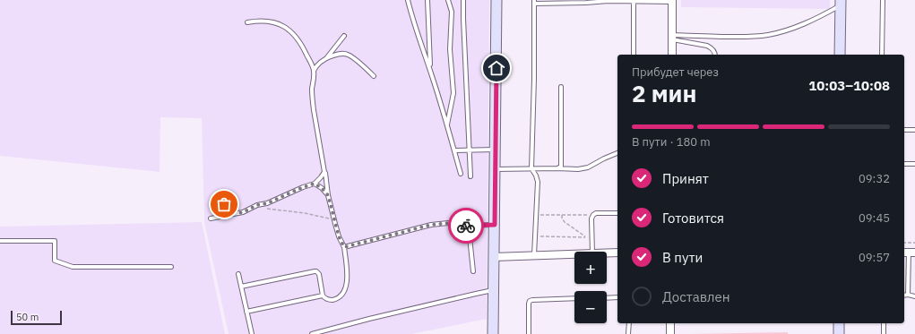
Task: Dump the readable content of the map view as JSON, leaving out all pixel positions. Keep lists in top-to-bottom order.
{
  "scale_bar": "50 m",
  "page": {
    "heading": ["2 мин", "Прибудет через", "10:03–10:08"],
    "bar": "В пути · 180 m",
    "list": [
      ["Принят", "09:32"],
      ["Готовится", "09:45"],
      ["В пути", "09:57"],
      "Доставлен"
    ],
    "map_buttons": ["+", "−"],
    "scale": "50 m"
  }
}
